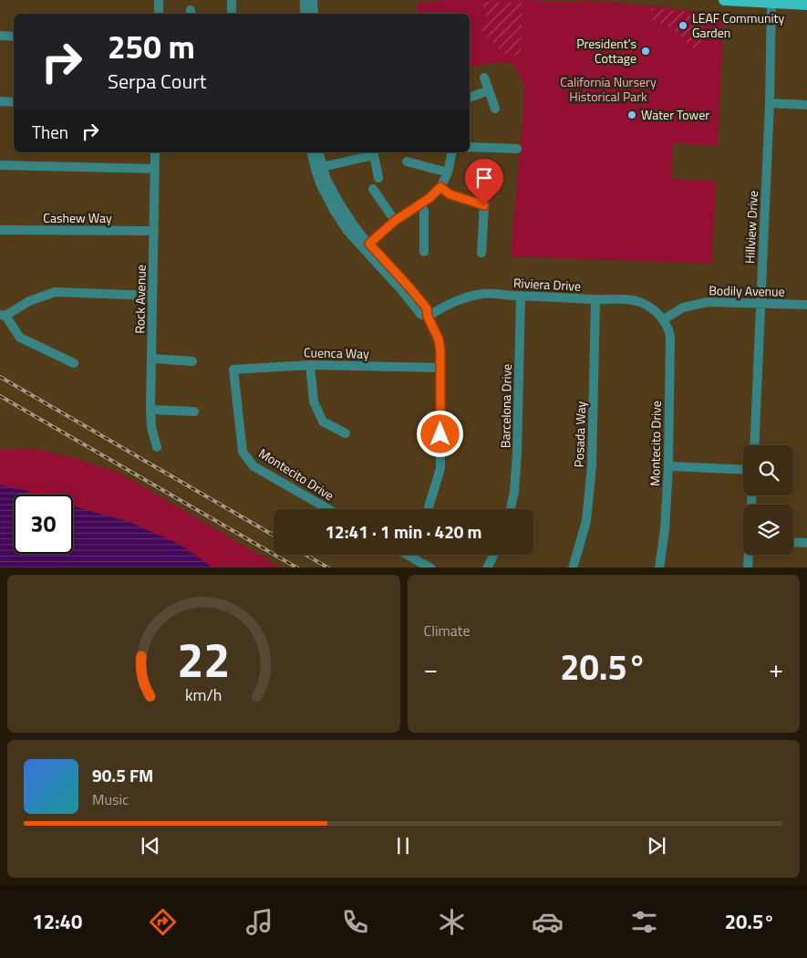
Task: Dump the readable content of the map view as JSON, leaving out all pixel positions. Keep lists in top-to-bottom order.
{
  "streets": {
    "street": [
      "Cashew Way",
      "Hillview Drive",
      "Riviera Drive",
      "Bodily Avenue",
      "Rock Avenue",
      "Cuenca Way",
      "Barcelona Drive",
      "Posada Way",
      "Montecito Drive"
    ]
  },
  "crossings": [
    ["Cashew Way", "Rock Avenue"],
    ["Hillview Drive", "Bodily Avenue"],
    ["Riviera Drive", "Bodily Avenue"],
    ["Riviera Drive", "Barcelona Drive"],
    ["Riviera Drive", "Posada Way"],
    ["Riviera Drive", "Montecito Drive"],
    ["Bodily Avenue", "Montecito Drive"],
    ["Cuenca Way", "Montecito Drive"]
  ],
  "parks": ["California Nursery Historical Park"],
  "places": ["LEAF Community Garden", "President's Cottage", "Water Tower"],
  "page": {
    "turn": ["250 m", "Serpa Court"],
    "then": "Then",
    "limit": "30",
    "trip": "12:41 · 1 min · 420 m",
    "tile": "Climate",
    "heat": ["−", "20.5°", "+"],
    "song": ["90.5 FM", "Music"],
    "tabs": ["12:40", "20.5°"],
    "gauge": ["22", "km/h"]
  }
}
